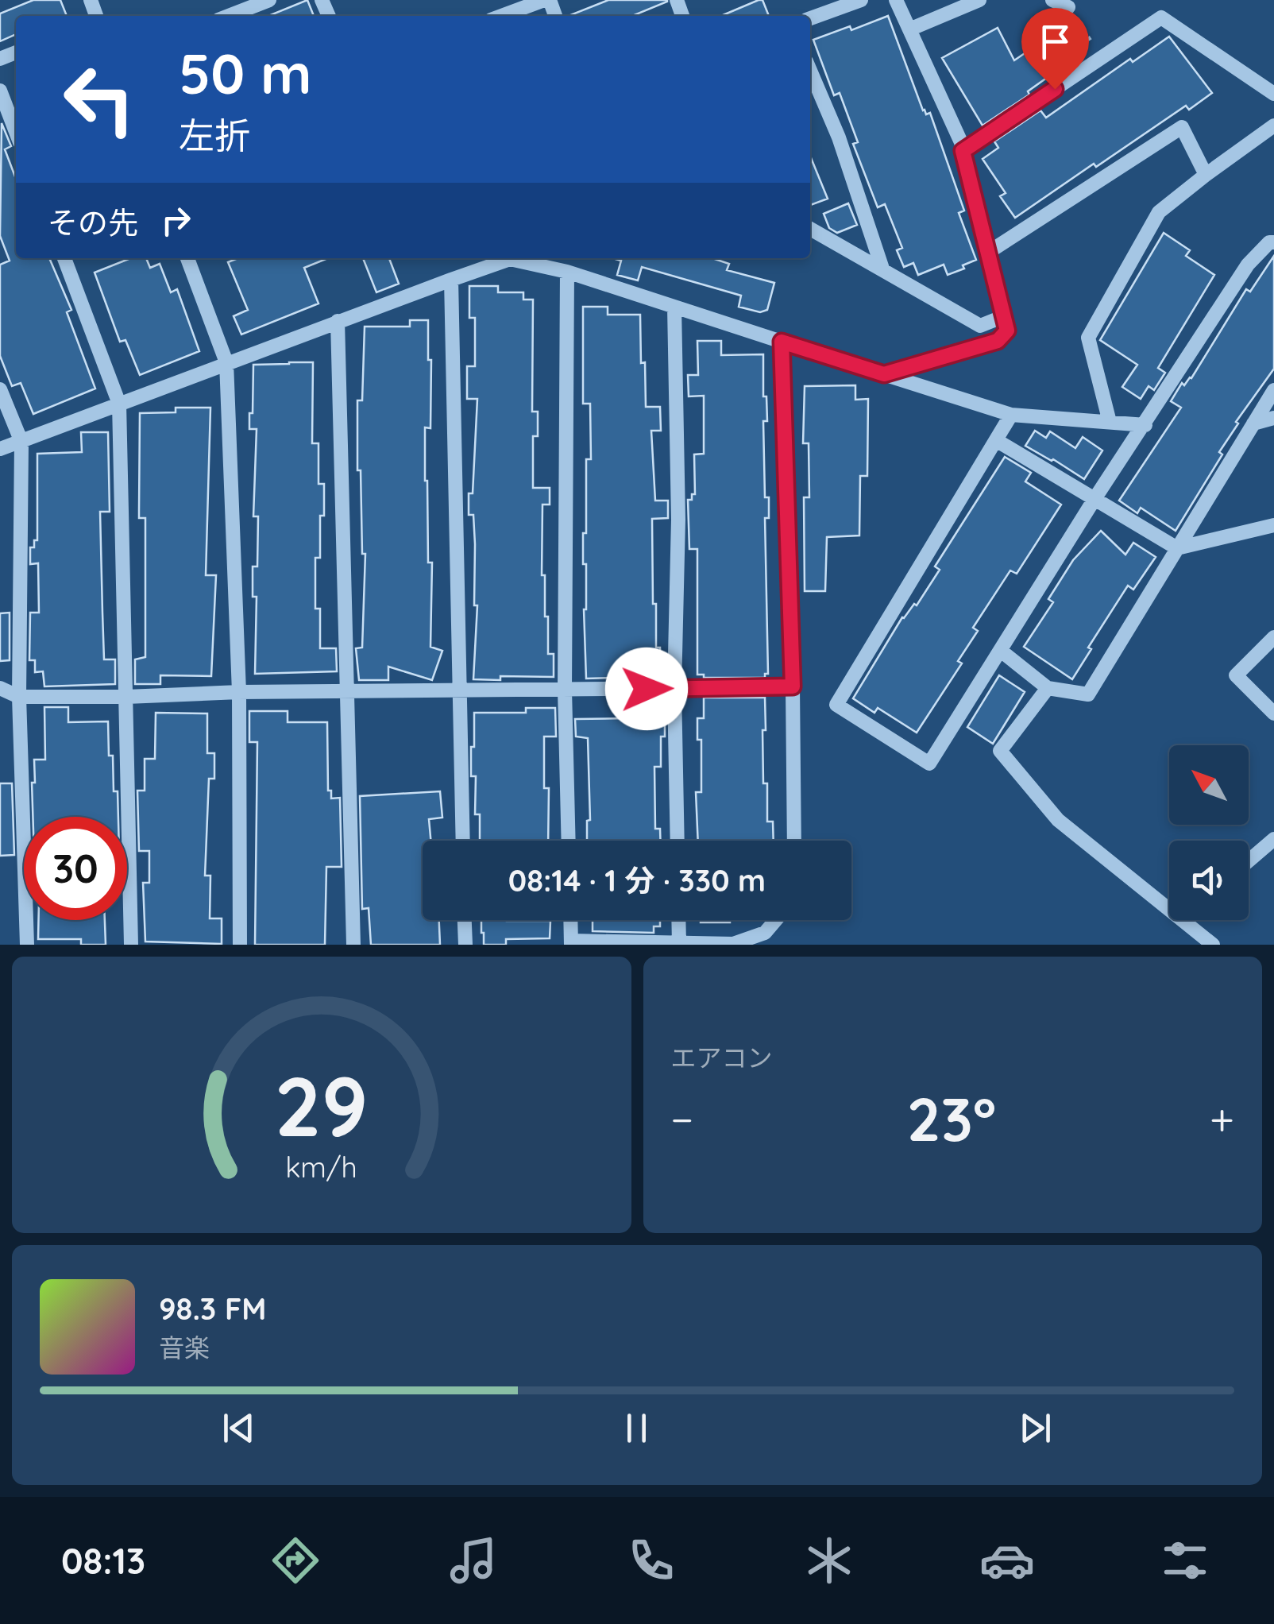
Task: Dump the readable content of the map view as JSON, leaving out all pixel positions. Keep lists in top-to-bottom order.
{
  "north": "top left",
  "page": {
    "turn": ["50 m", "左折"],
    "then": "その先",
    "limit": "30",
    "trip": "08:14 · 1 分 · 330 m",
    "tile": "エアコン",
    "heat": ["−", "23°", "+"],
    "song": ["98.3 FM", "音楽"],
    "tabs": "08:13",
    "gauge": ["29", "km/h"]
  }
}
